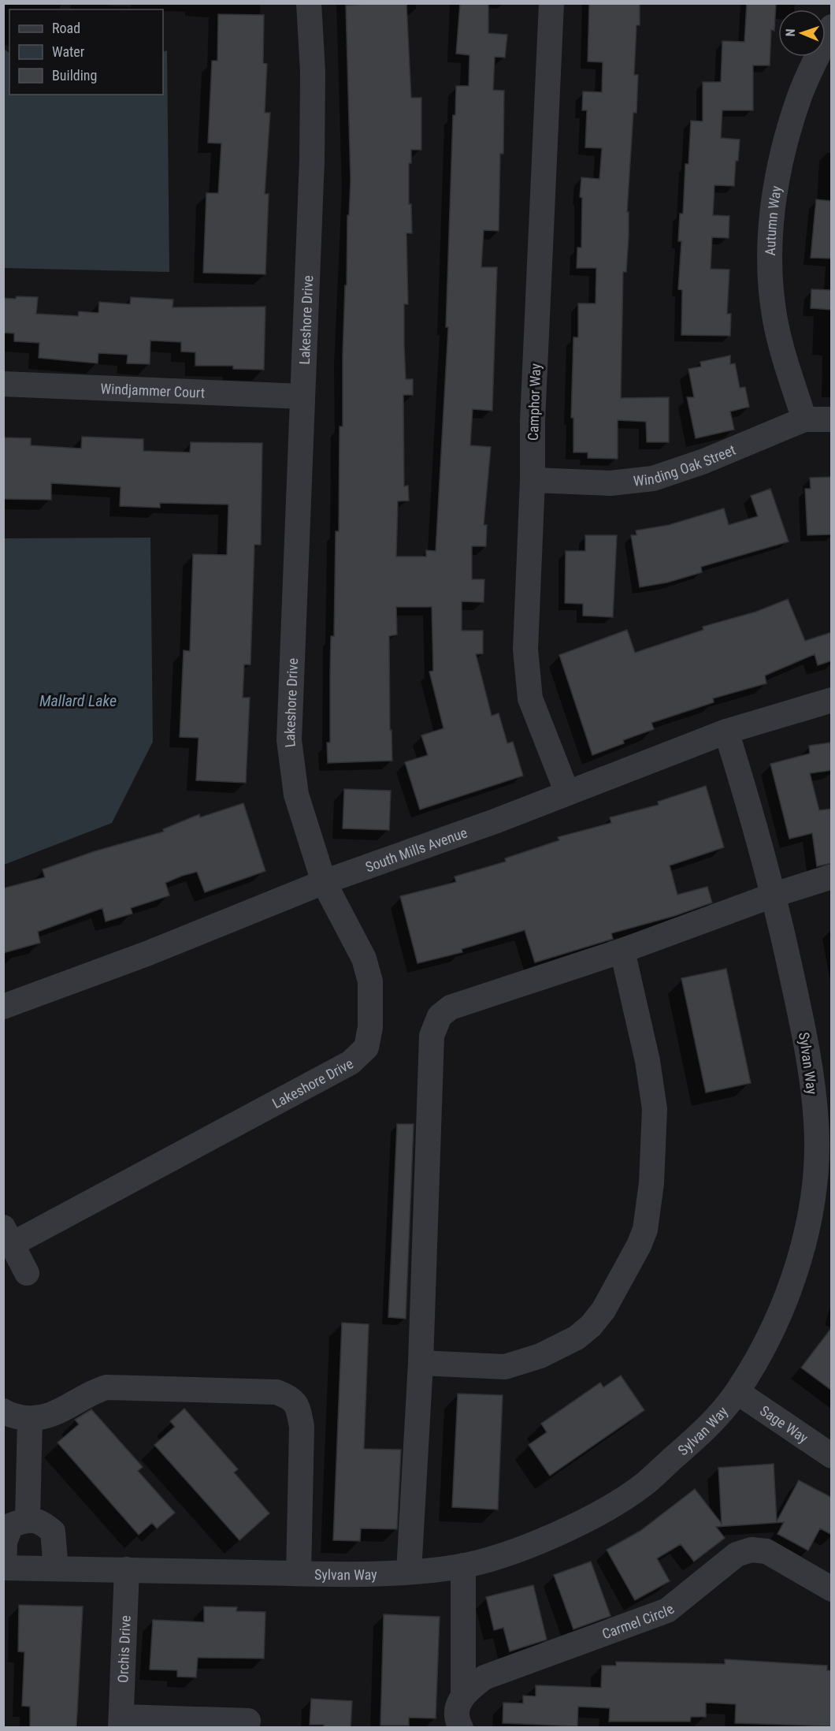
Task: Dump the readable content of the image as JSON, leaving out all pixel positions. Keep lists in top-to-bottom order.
{
  "streets": {
    "street": [
      "Autumn Way",
      "Lakeshore Drive",
      "Windjammer Court",
      "Camphor Way",
      "Winding Oak Street",
      "South Mills Avenue",
      "Sylvan Way",
      "Sage Way",
      "Carmel Circle",
      "Orchis Drive"
    ]
  },
  "crossings": [
    ["Autumn Way", "Winding Oak Street"],
    ["Lakeshore Drive", "Windjammer Court"],
    ["Lakeshore Drive", "South Mills Avenue"],
    ["Camphor Way", "Winding Oak Street"],
    ["Camphor Way", "South Mills Avenue"],
    ["South Mills Avenue", "Sylvan Way"],
    ["Sylvan Way", "Sage Way"],
    ["Sylvan Way", "Orchis Drive"]
  ],
  "water": ["Mallard Lake"],
  "legend": ["Road", "Water", "Building"],
  "north": "left"
}
